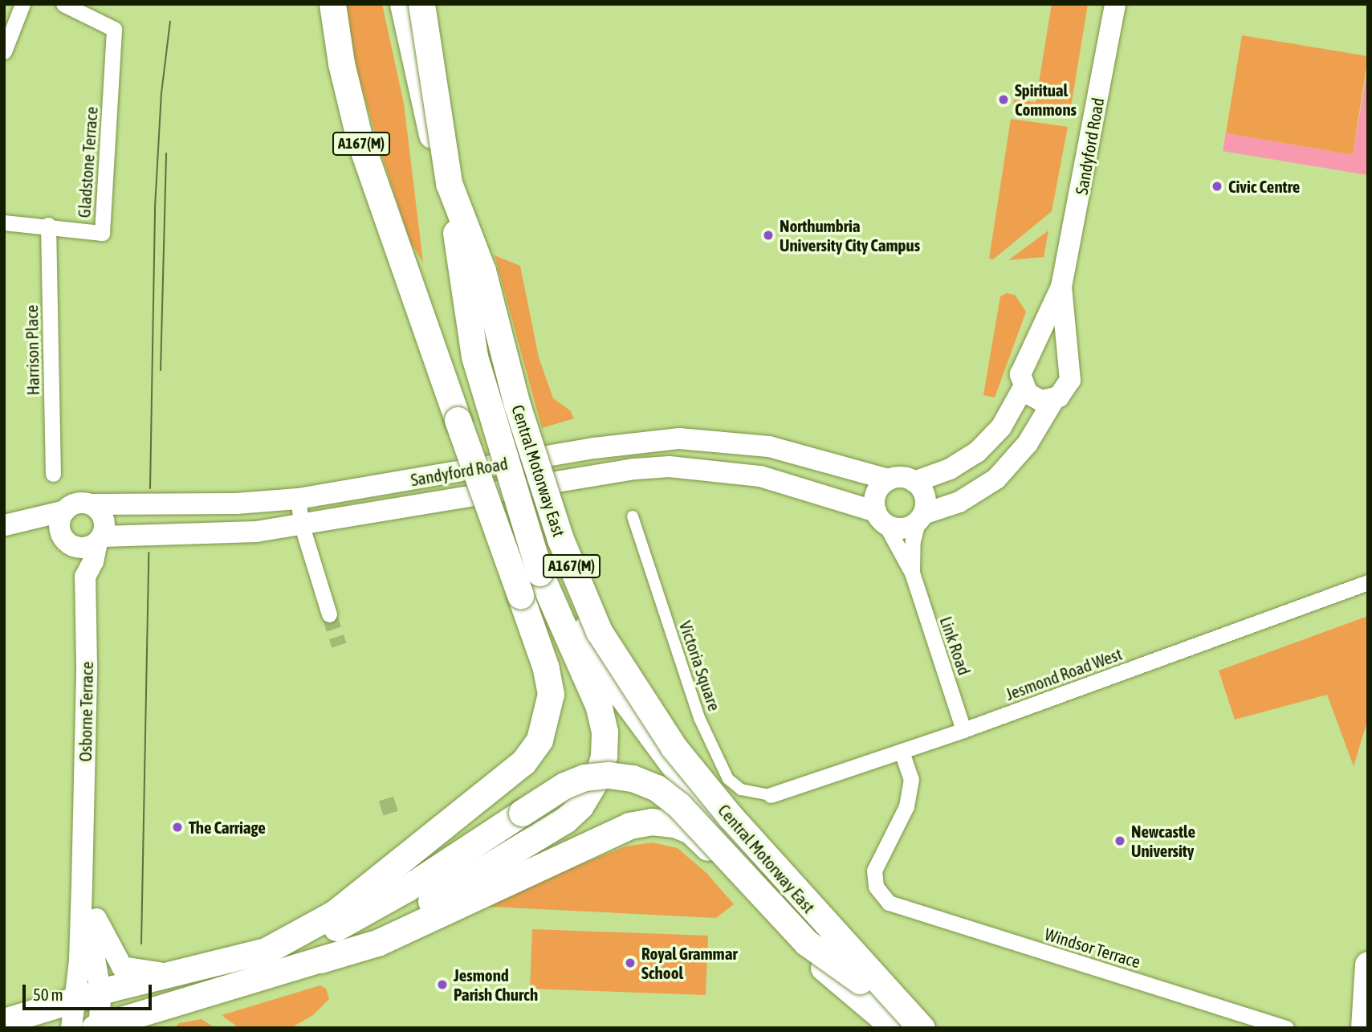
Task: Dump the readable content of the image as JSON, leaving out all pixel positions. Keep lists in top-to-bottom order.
{
  "streets": {
    "highway": ["A167(M)", "Central Motorway East"],
    "main road": ["Sandyford Road", "Osborne Terrace"],
    "street": [
      "Gladstone Terrace",
      "Harrison Place",
      "Link Road",
      "Victoria Square",
      "Jesmond Road West",
      "Windsor Terrace"
    ]
  },
  "crossings": [
    ["A167(M)", "Central Motorway East"],
    ["Sandyford Road", "Link Road"],
    ["Sandyford Road", "Osborne Terrace"],
    ["Gladstone Terrace", "Harrison Place"],
    ["Link Road", "Jesmond Road West"],
    ["Victoria Square", "Jesmond Road West"],
    ["Jesmond Road West", "Windsor Terrace"]
  ],
  "places": [
    "Spiritual Commons",
    "Civic Centre",
    "Northumbria University City Campus",
    "The Carriage",
    "Newcastle University",
    "Royal Grammar School",
    "Jesmond Parish Church"
  ],
  "scale_bar": "50 m"
}
